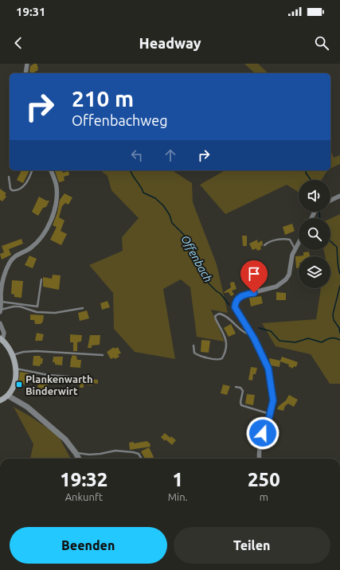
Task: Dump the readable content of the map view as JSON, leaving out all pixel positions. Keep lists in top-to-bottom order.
{
  "water": ["Offenbach"],
  "places": {
    "transit": ["Plankenwarth Binderwirt"]
  },
  "page": {
    "status": "19:31",
    "header": "Headway",
    "turn": ["210 m", "Offenbachweg"],
    "eta": [
      "19:32",
      "Ankunft",
      "1",
      "Min.",
      "250",
      "m"
    ],
    "buttons": ["Beenden", "Teilen"]
  }
}
